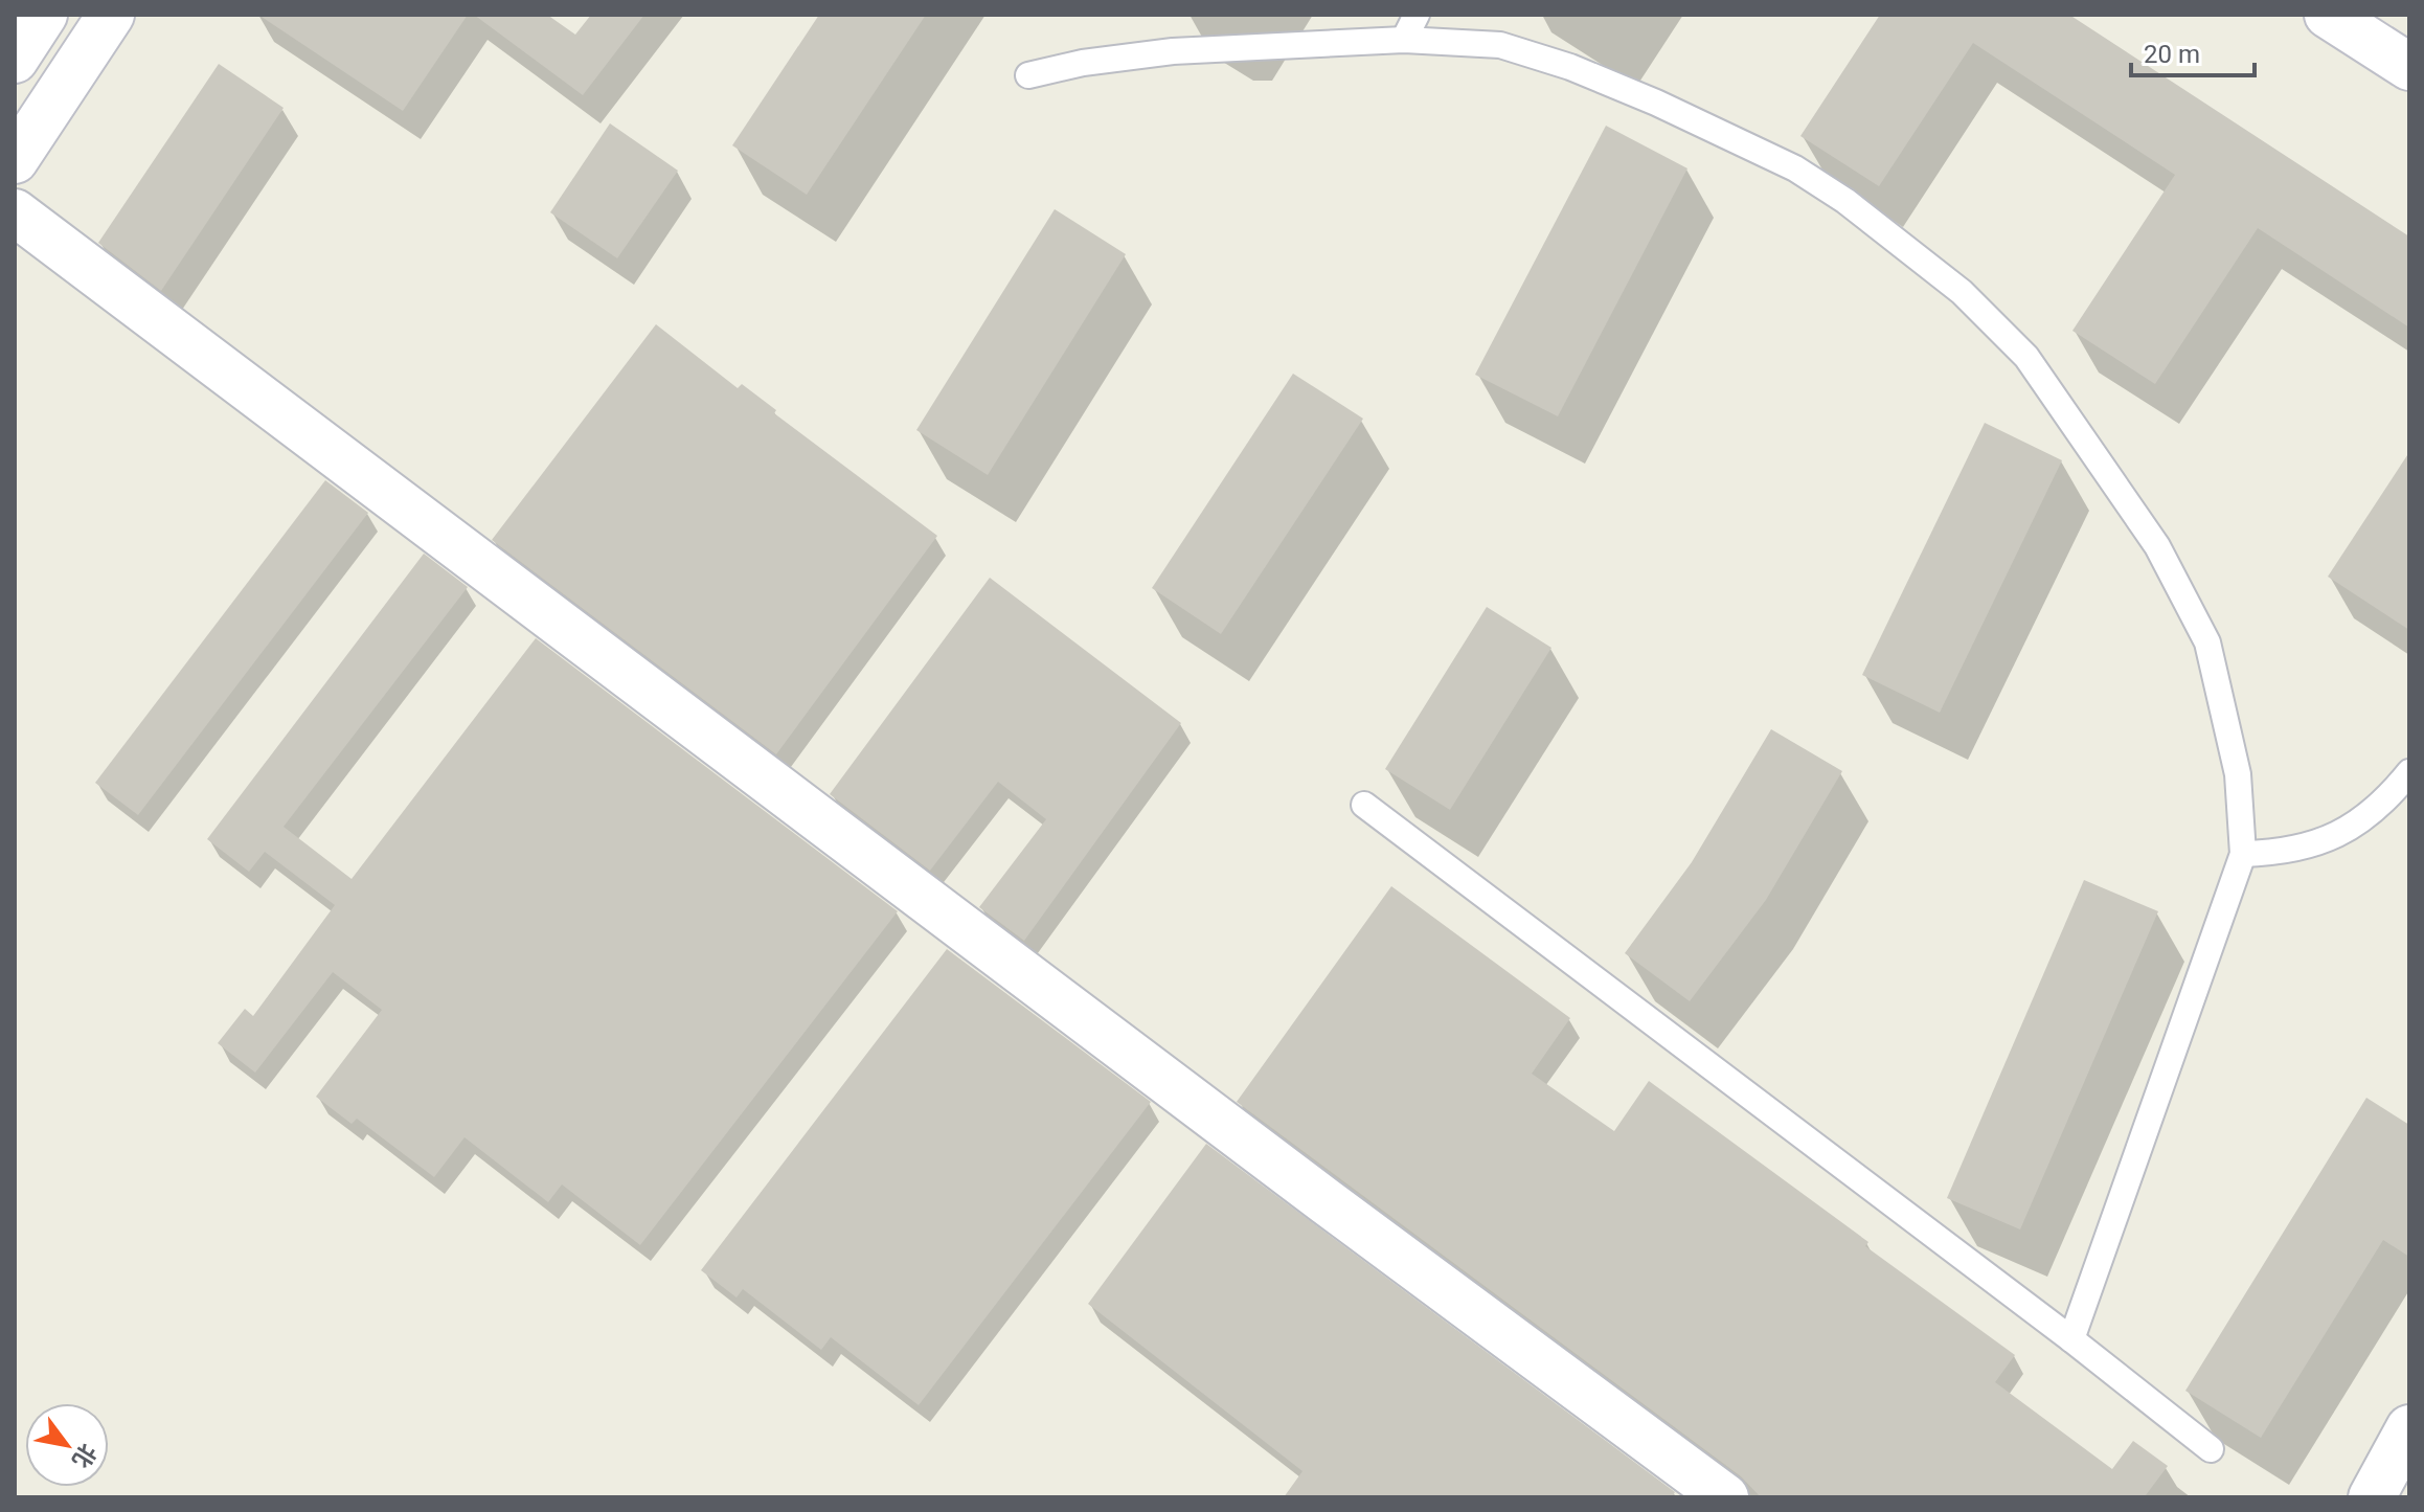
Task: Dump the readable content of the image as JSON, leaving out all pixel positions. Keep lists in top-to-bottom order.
{
  "scale_bar": "20 m",
  "north": "bottom right"
}
